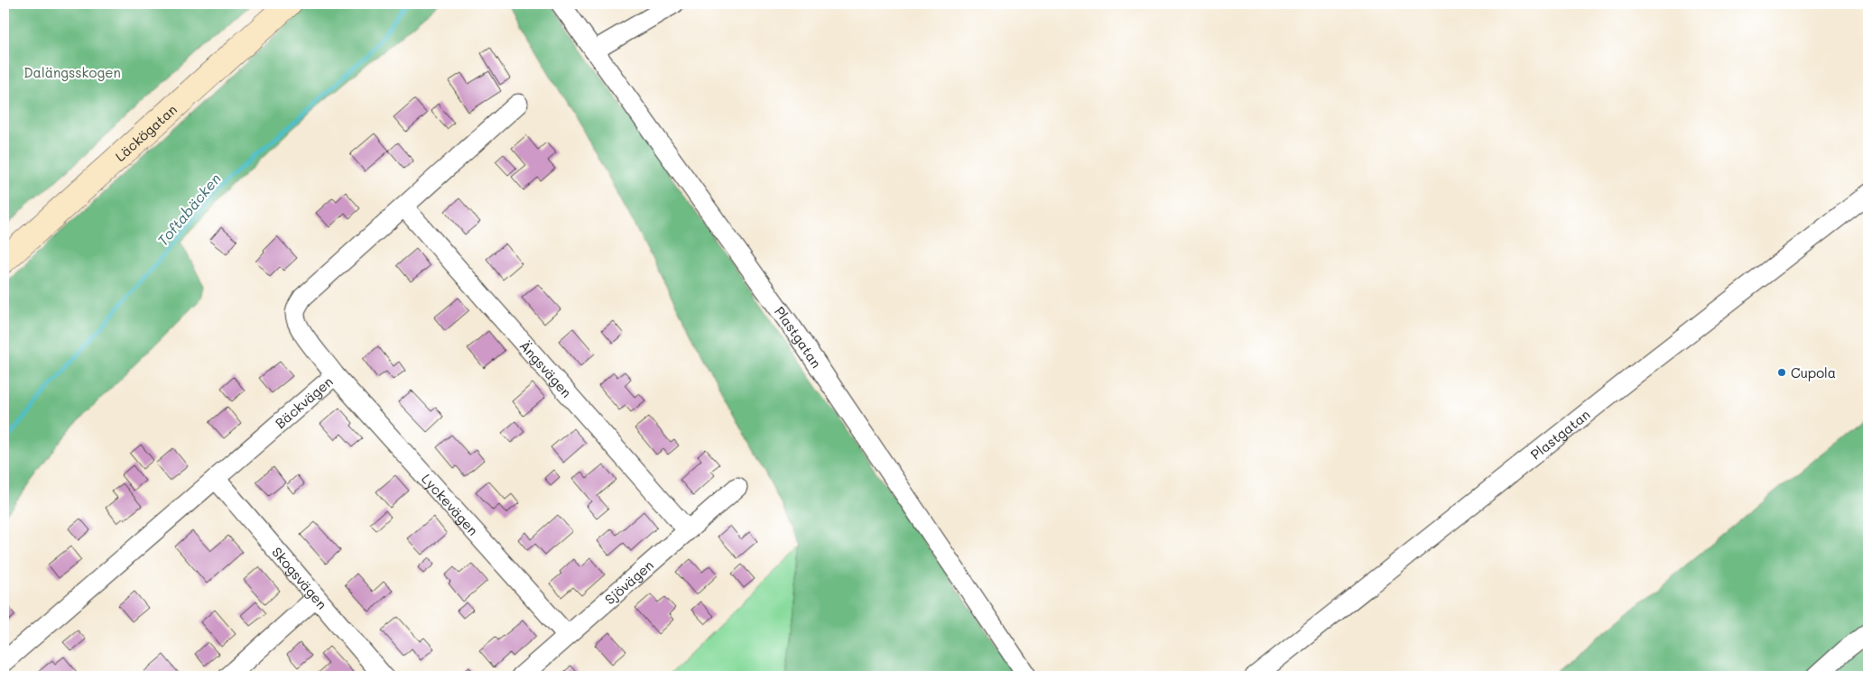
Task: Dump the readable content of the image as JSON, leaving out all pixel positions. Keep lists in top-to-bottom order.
{
  "streets": {
    "main road": ["Läckögatan"],
    "street": [
      "Plastgatan",
      "Ängsvägen",
      "Bäckvägen",
      "Lyckevägen",
      "Skogsvägen",
      "Sjövägen"
    ]
  },
  "crossings": [
    ["Ängsvägen", "Bäckvägen"],
    ["Ängsvägen", "Sjövägen"],
    ["Bäckvägen", "Lyckevägen"],
    ["Bäckvägen", "Skogsvägen"],
    ["Lyckevägen", "Sjövägen"]
  ],
  "water": ["Toftabäcken"],
  "parks": ["Dalängsskogen"],
  "places": ["Cupola"]
}
